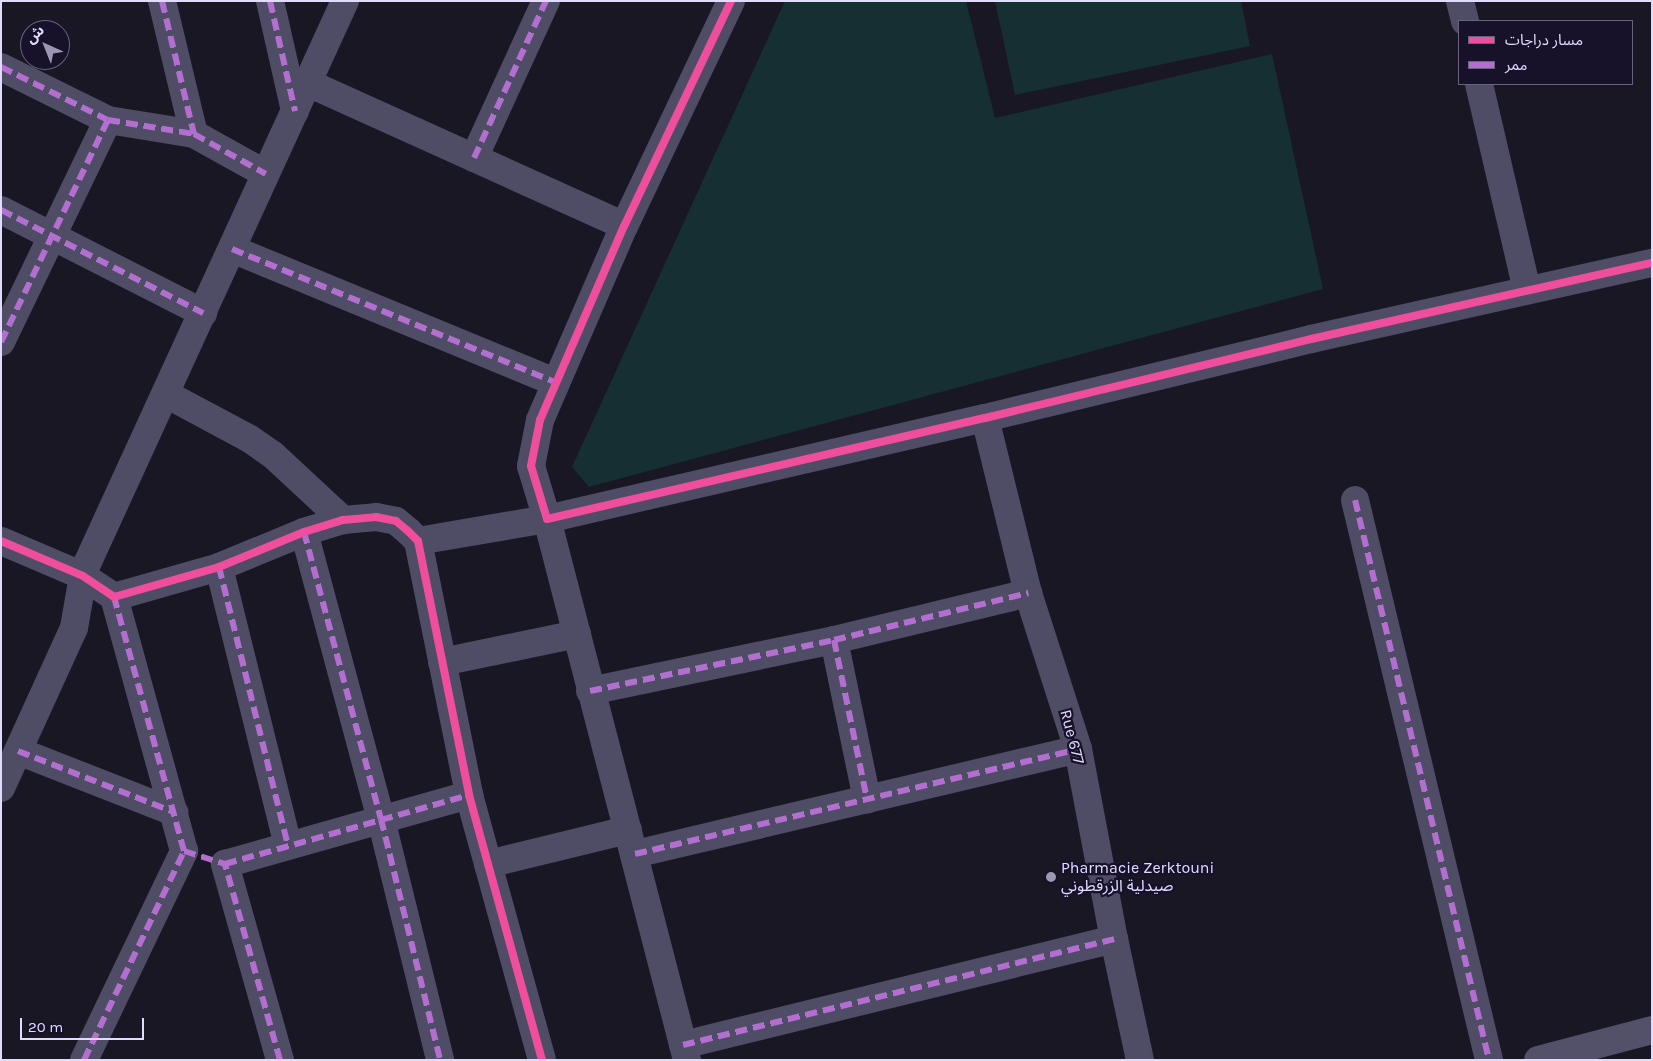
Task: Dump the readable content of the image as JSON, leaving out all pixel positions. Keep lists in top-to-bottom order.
{
  "streets": {
    "street": ["Rue 677"]
  },
  "places": ["Pharmacie Zerktouni صيدلية الزرقطوني"],
  "legend": ["مسار دراجات", "ممر"],
  "scale_bar": "20 m",
  "north": "top left"
}
